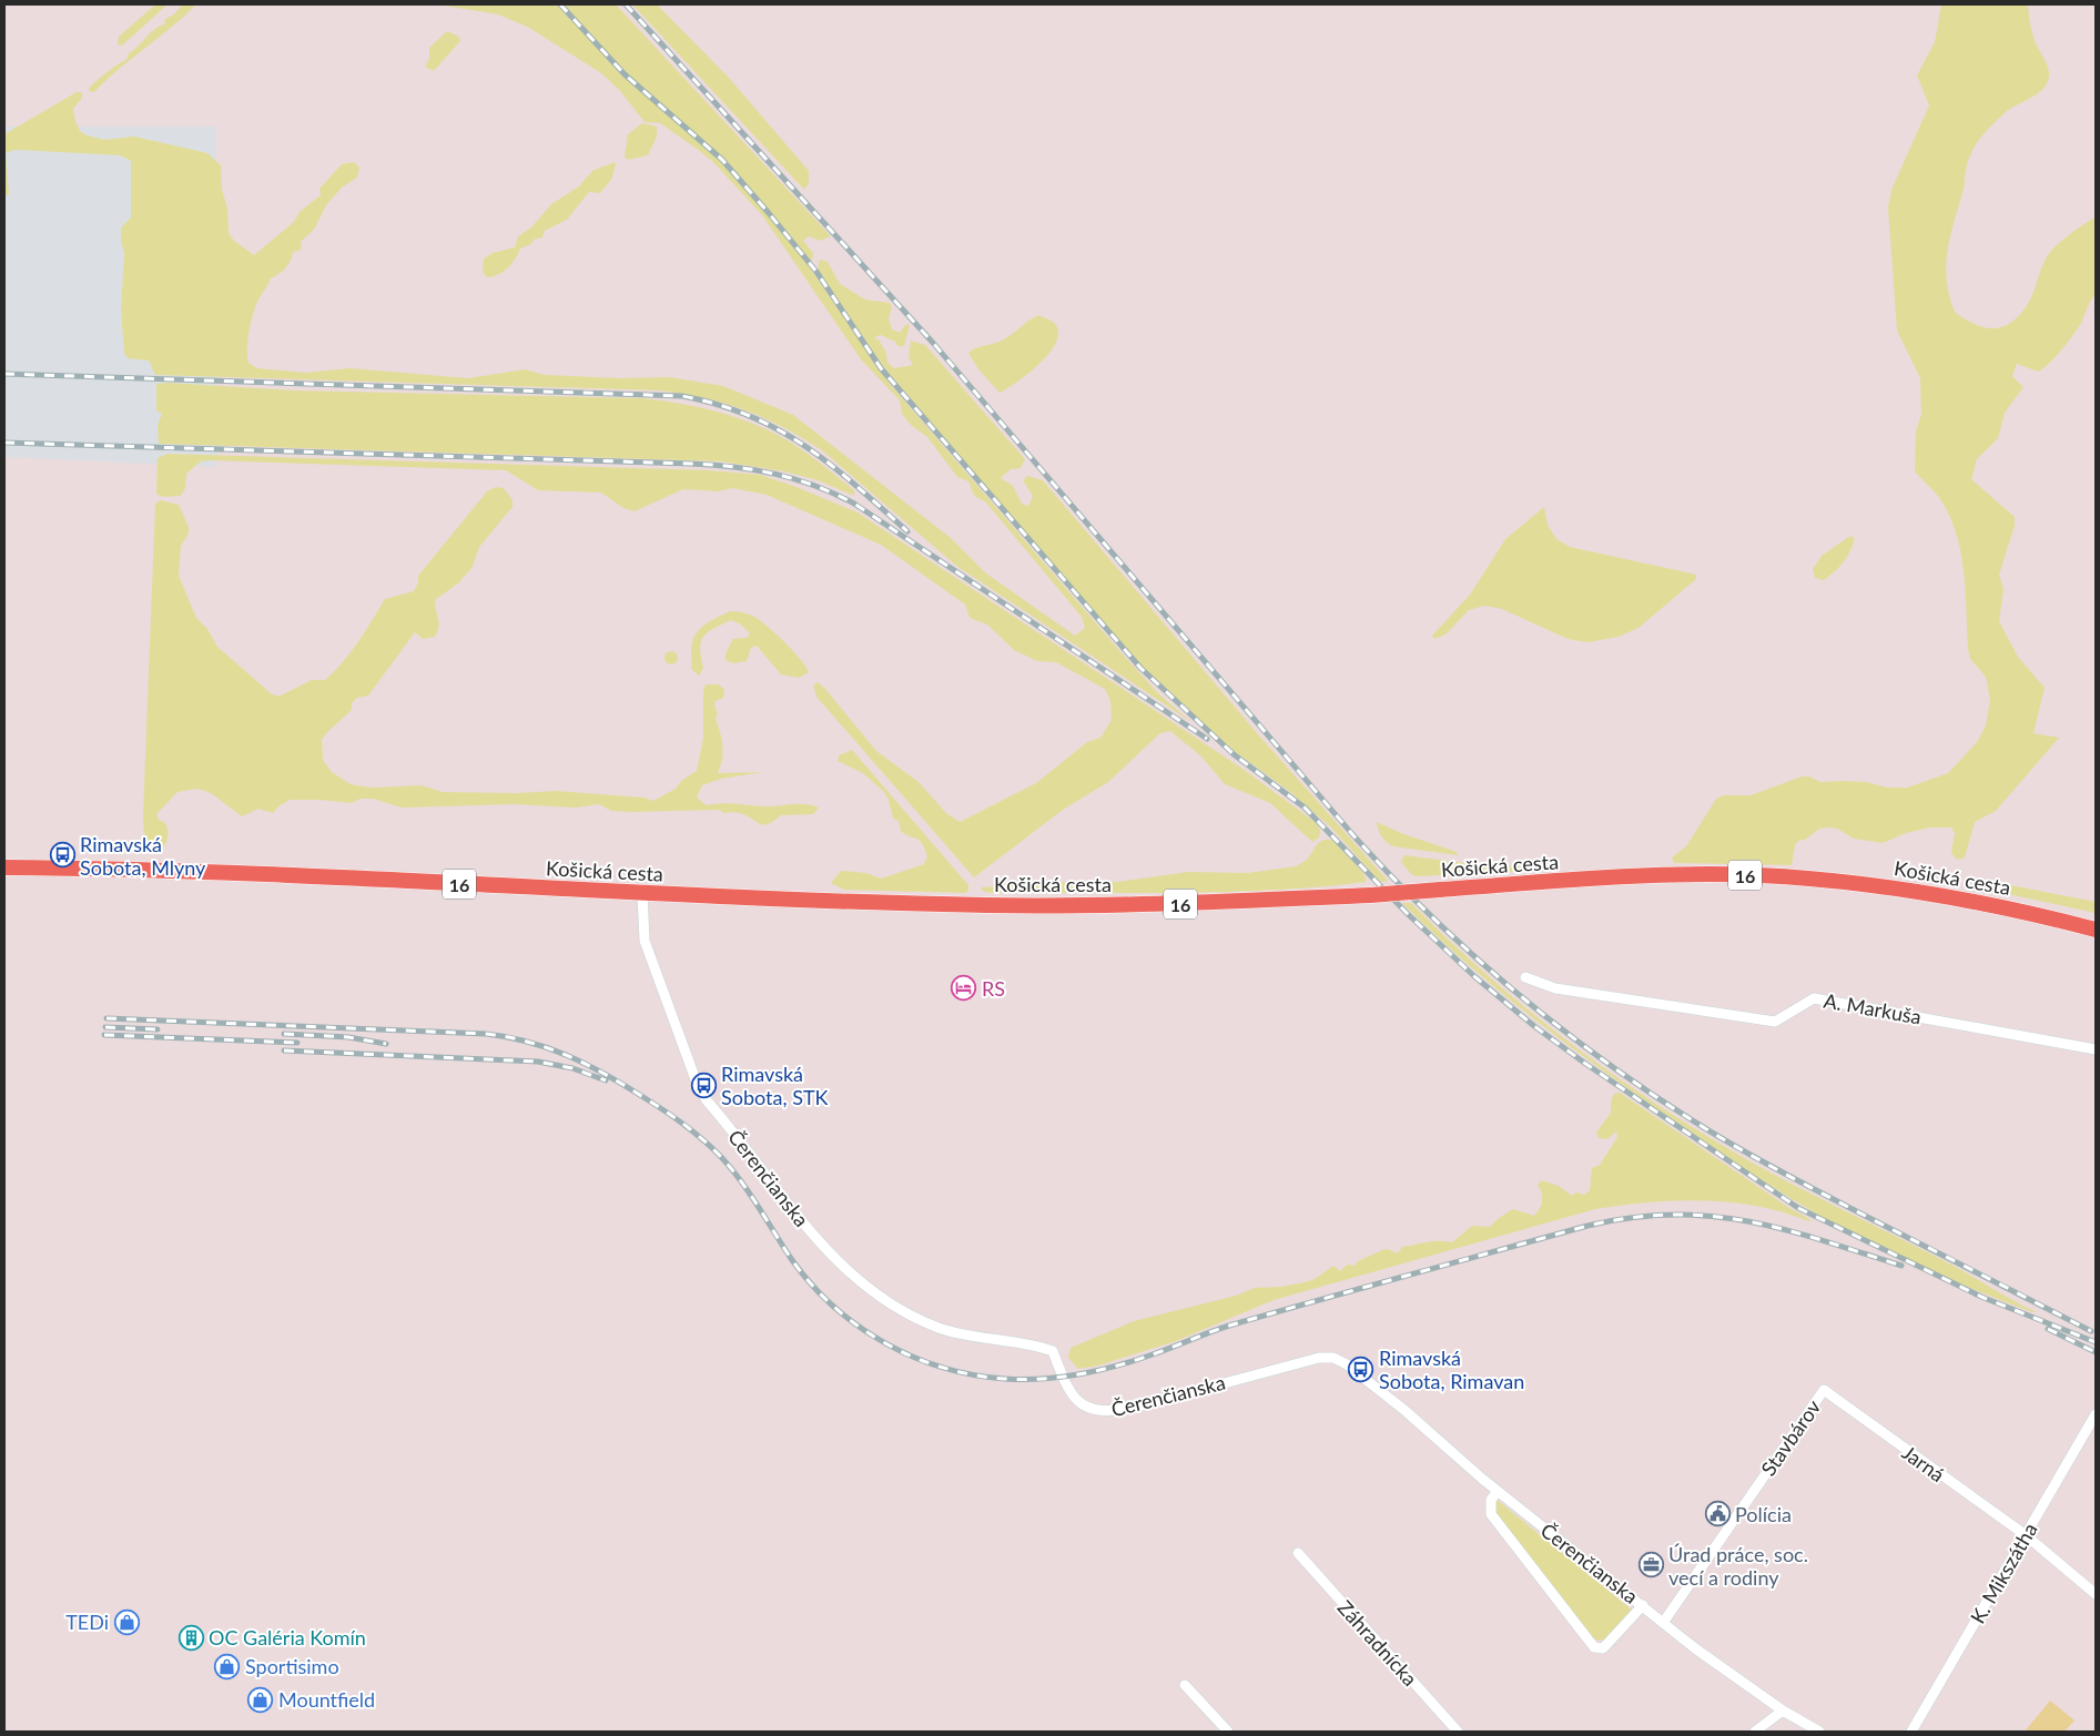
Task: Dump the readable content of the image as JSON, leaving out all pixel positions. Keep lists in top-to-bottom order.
{
  "streets": {
    "main road": ["Košická cesta", "16"],
    "street": [
      "A. Markuša",
      "Čerenčianska",
      "Stavbárov",
      "Jarná",
      "K. Mikszátha",
      "Záhradnícka"
    ]
  },
  "crossings": [
    ["Košická cesta", "Čerenčianska"],
    ["Čerenčianska", "Stavbárov"],
    ["Stavbárov", "Jarná"],
    ["Jarná", "K. Mikszátha"]
  ],
  "places": {
    "bus stop": ["Rimavská Sobota, Mlyny", "Rimavská Sobota, STK", "Rimavská Sobota, Rimavan"],
    "hotel": ["RS"],
    "public building": ["Polícia"],
    "office": ["Úrad práce, soc. vecí a rodiny"],
    "shop": ["TEDi", "Sportisimo", "Mountfield"],
    "building": ["OC Galéria Komín"]
  }
}
